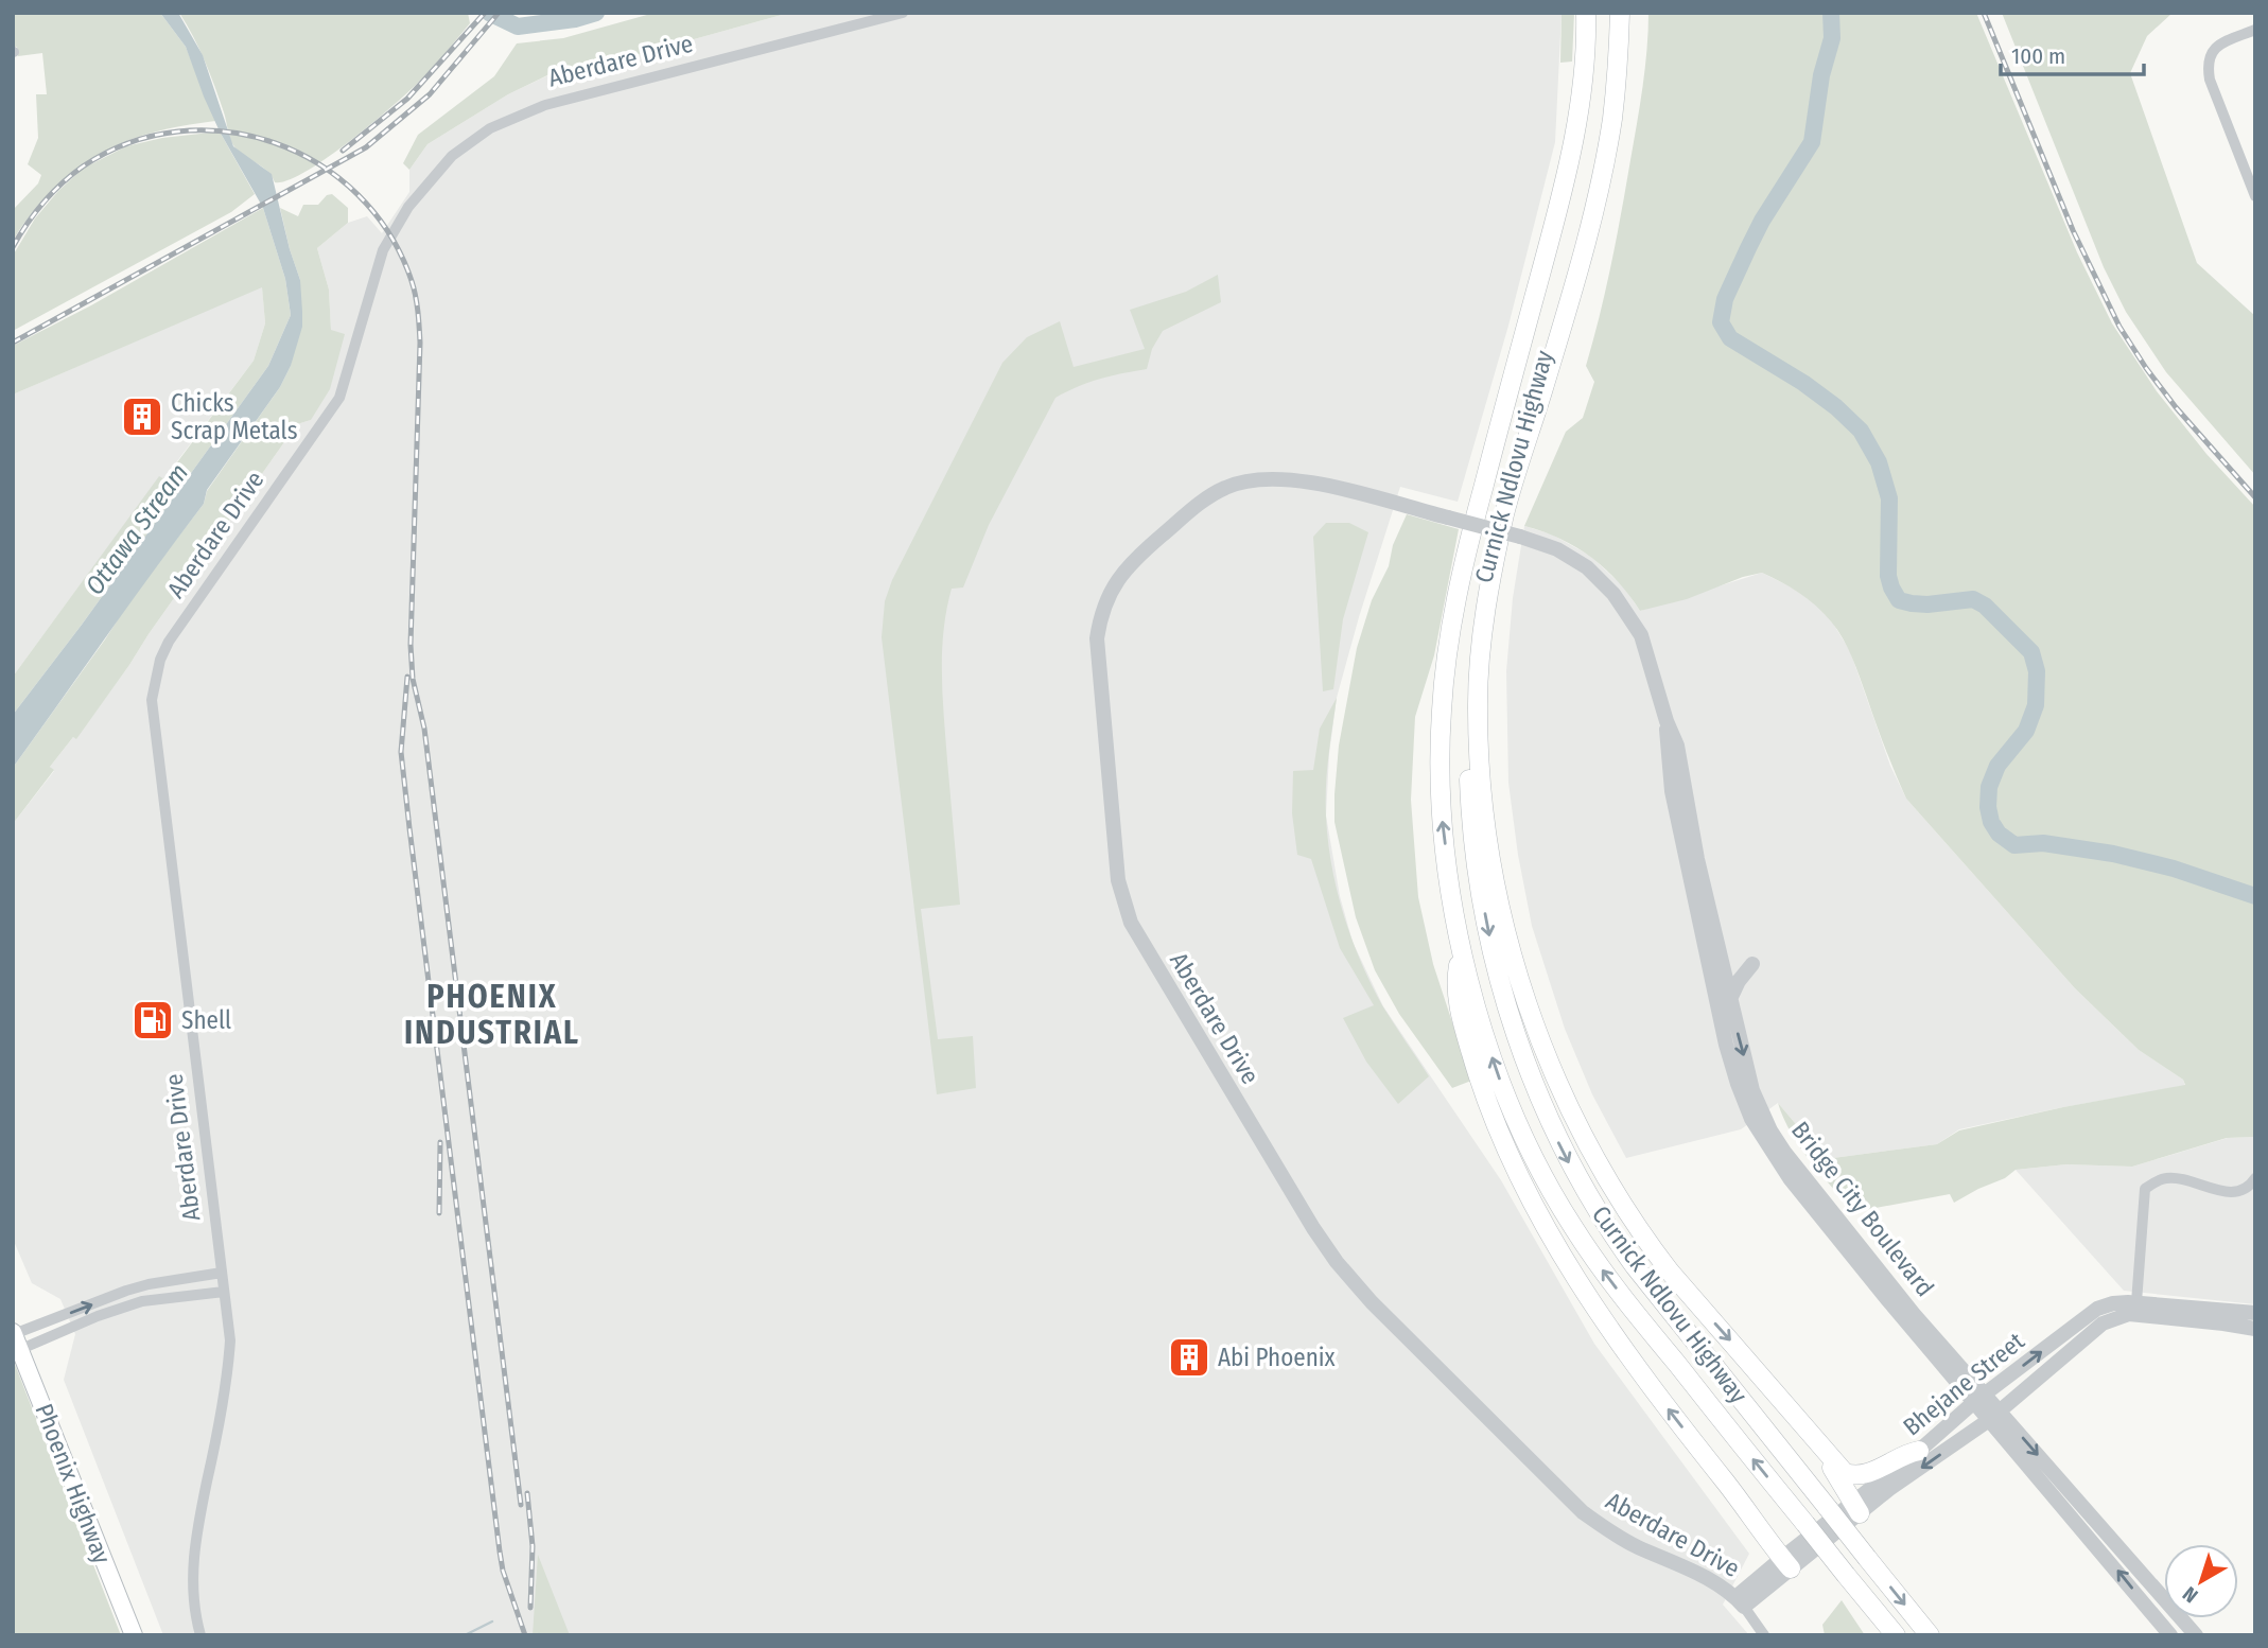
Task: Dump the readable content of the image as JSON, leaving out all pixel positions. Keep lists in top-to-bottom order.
{
  "streets": {
    "main road": ["Curnick Ndlovu Highway", "Phoenix Highway"],
    "street": ["Aberdare Drive", "Bridge City Boulevard", "Bhejane Street"]
  },
  "crossings": [
    ["Aberdare Drive", "Bridge City Boulevard"],
    ["Aberdare Drive", "Bhejane Street"],
    ["Bridge City Boulevard", "Bhejane Street"]
  ],
  "districts": ["PHOENIX INDUSTRIAL"],
  "water": ["Ottawa Stream"],
  "places": {
    "building": ["Chicks Scrap Metals", "Abi Phoenix"],
    "fuel station": ["Shell"]
  },
  "scale_bar": "100 m",
  "north": "bottom left"
}
